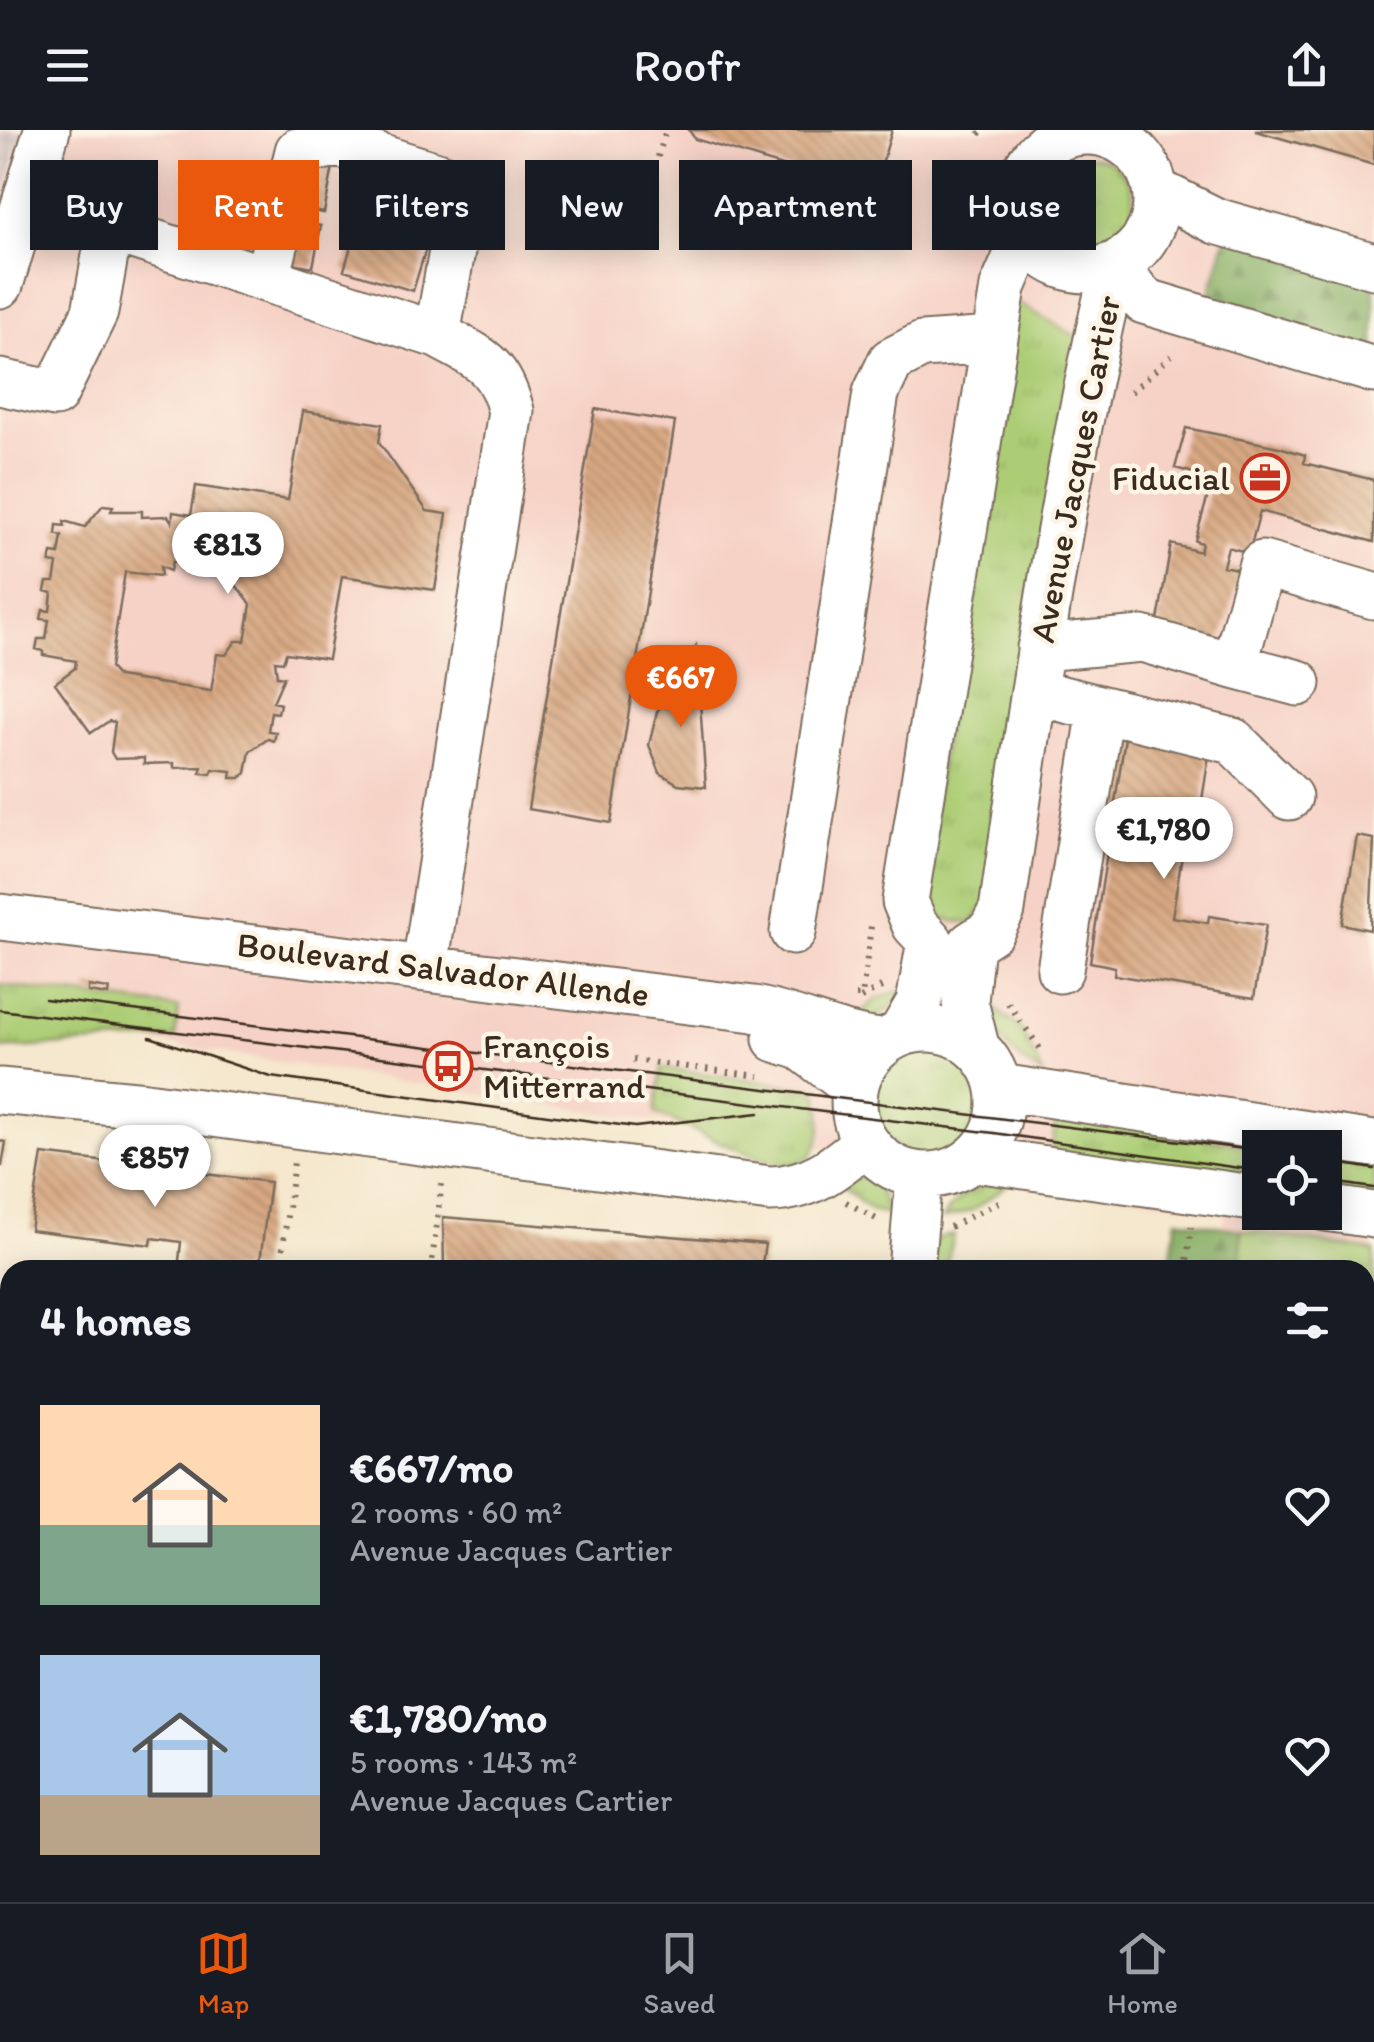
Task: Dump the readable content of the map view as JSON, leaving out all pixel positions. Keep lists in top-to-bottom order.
{
  "streets": {
    "street": ["Avenue Jacques Cartier", "Boulevard Salvador Allende"]
  },
  "crossings": [
    ["Avenue Jacques Cartier", "Boulevard Salvador Allende"]
  ],
  "places": {
    "office": ["Fiducial"],
    "bus stop": ["François Mitterrand"]
  },
  "page": {
    "header": "Roofr",
    "chip": [
      "Buy",
      "Rent",
      "Filters",
      "New",
      "Apartment",
      "House"
    ],
    "price": [
      "€813",
      "€667",
      "€1,780",
      "€857"
    ],
    "heading": "4 homes",
    "list": [
      {
        "name": "€667/mo",
        "note": "2 rooms · 60 m² · Avenue Jacques Cartier"
      },
      {
        "name": "€1,780/mo",
        "note": "5 rooms · 143 m² · Avenue Jacques Cartier"
      }
    ],
    "tabs": ["Map", "Saved", "Home"]
  }
}
